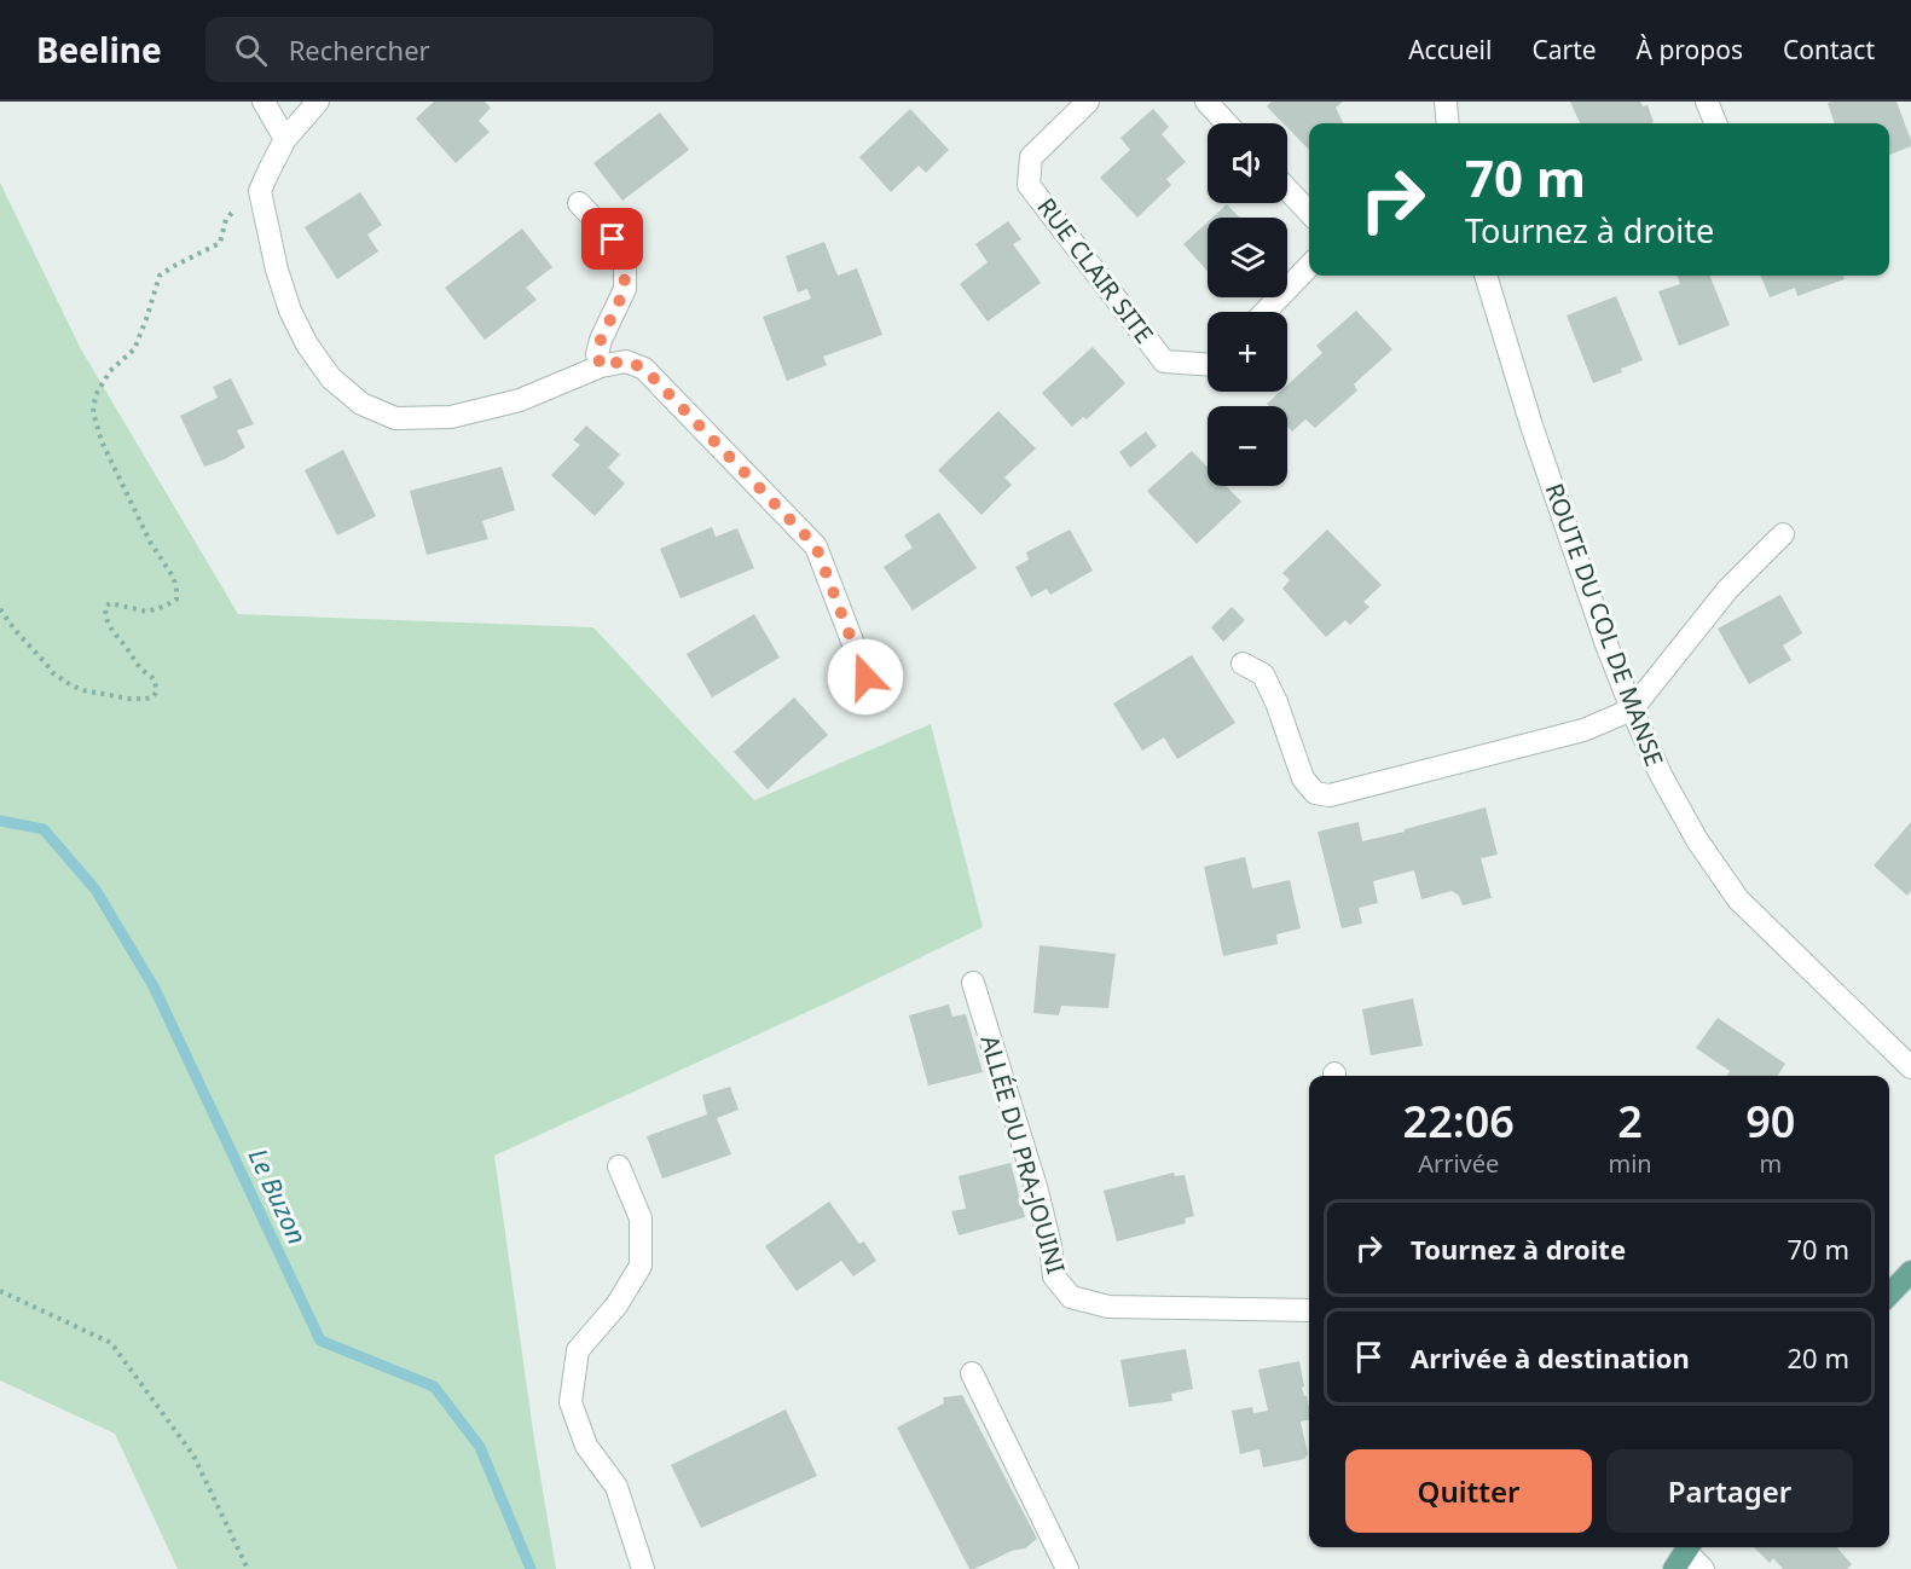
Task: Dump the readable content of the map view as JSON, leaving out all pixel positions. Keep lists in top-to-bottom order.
{
  "streets": {
    "street": ["RUE CLAIR SITE", "ROUTE DU COL DE MANSE", "ALLÉE DU PRA-JOUINI"]
  },
  "water": ["Le Buzon"],
  "page": {
    "header": "Beeline",
    "search": "Rechercher",
    "nav": [
      "Accueil",
      "Carte",
      "À propos",
      "Contact"
    ],
    "map_buttons": ["+", "−"],
    "turn": ["70 m", "Tournez à droite"],
    "eta": [
      "22:06",
      "Arrivée",
      "2",
      "min",
      "90",
      "m"
    ],
    "list": [
      {
        "name": "Tournez à droite",
        "value": "70 m"
      },
      {
        "name": "Arrivée à destination",
        "value": "20 m"
      }
    ],
    "buttons": ["Quitter", "Partager"]
  }
}
